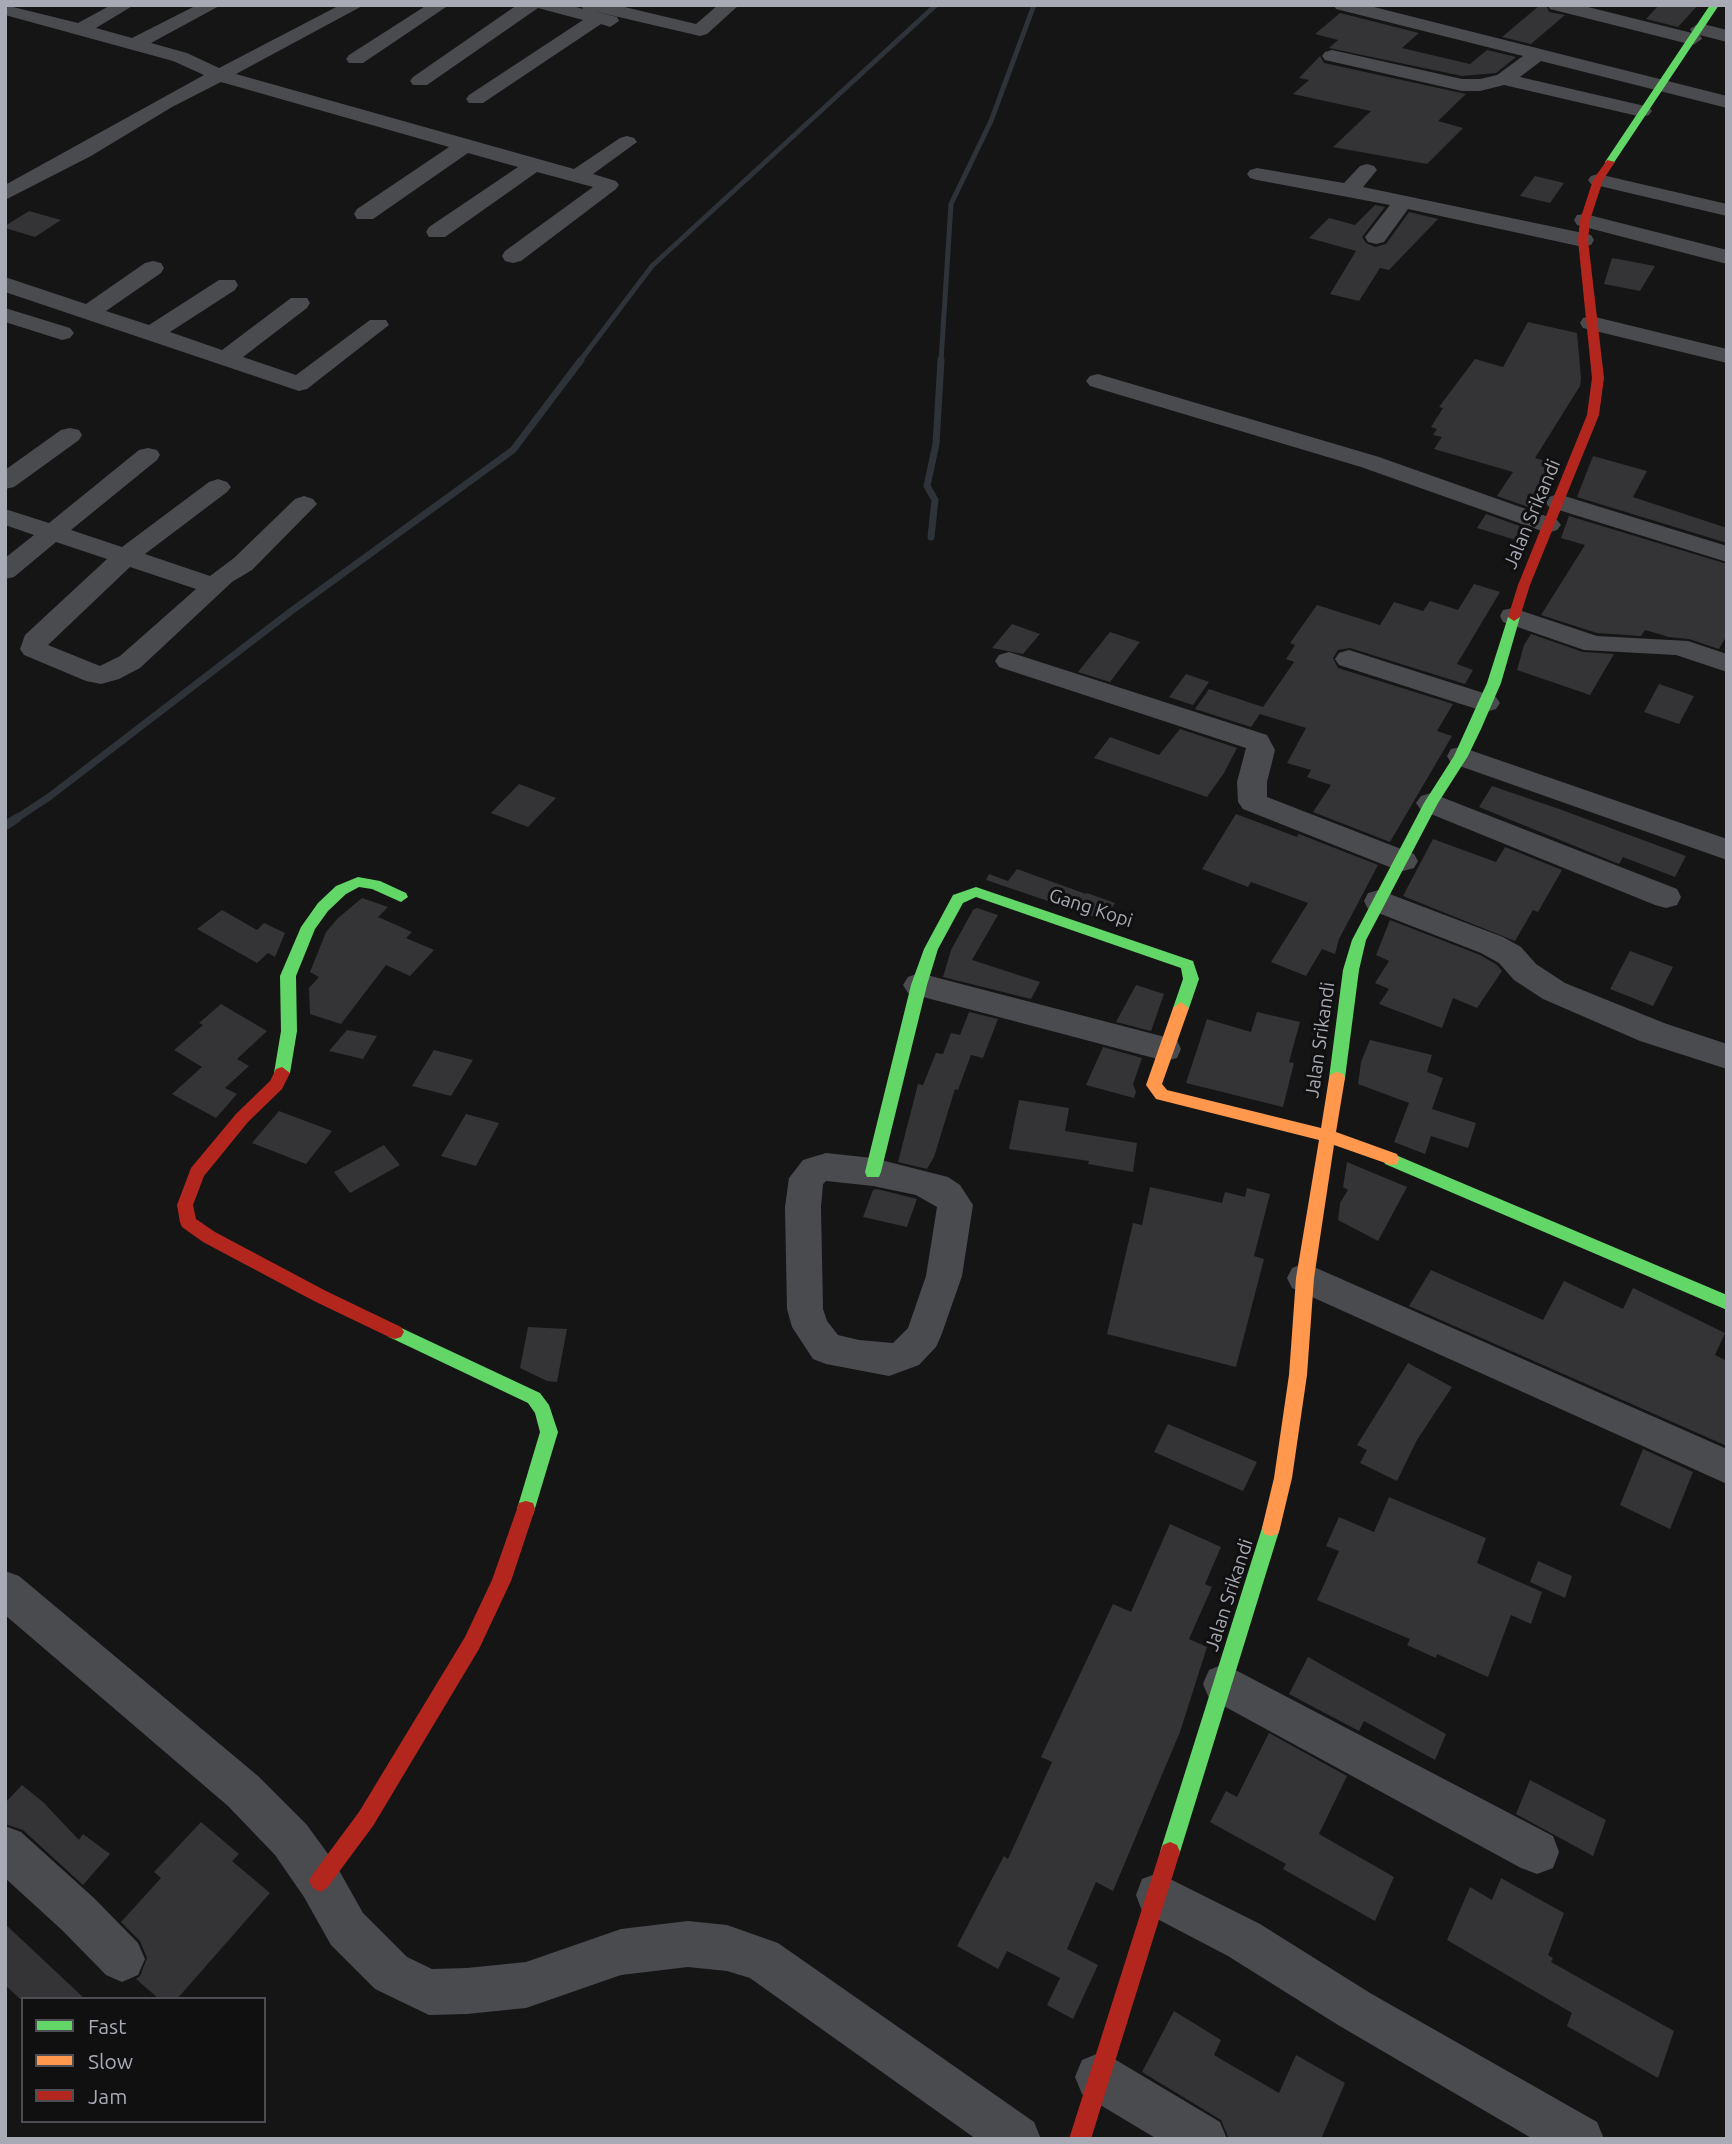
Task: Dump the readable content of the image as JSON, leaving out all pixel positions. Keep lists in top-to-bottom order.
{
  "streets": {
    "street": ["Jalan Srikandi", "Gang Kopi"]
  },
  "crossings": [
    ["Jalan Srikandi", "Gang Kopi"]
  ],
  "legend": ["Fast", "Slow", "Jam"]
}
